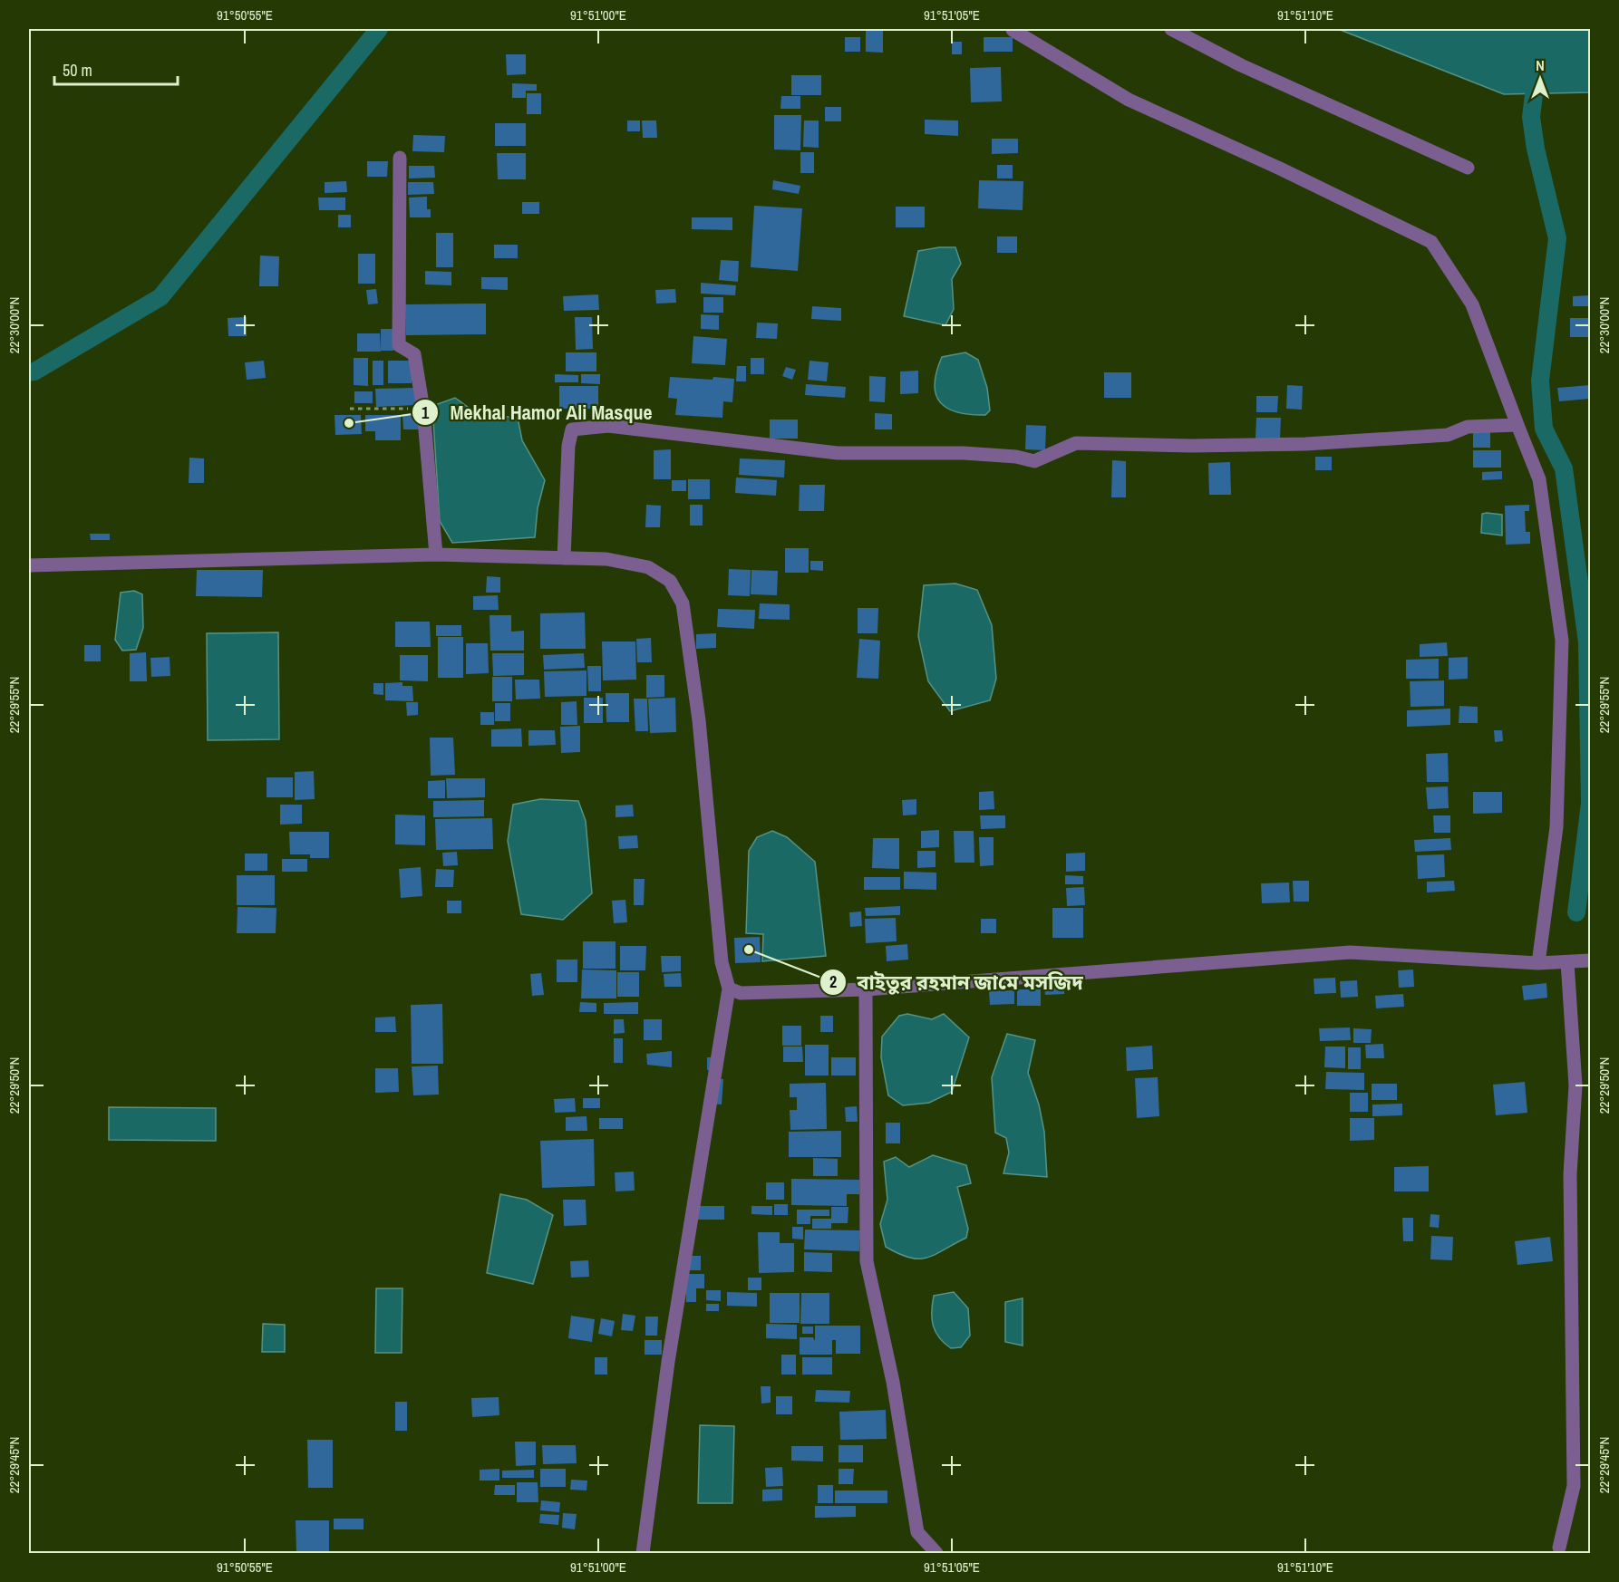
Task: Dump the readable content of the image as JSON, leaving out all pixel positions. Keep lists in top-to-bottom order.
{
  "places": ["Mekhal Hamor Ali Masque", "বাইতুর রহমান জা‌মে মস‌জিদ"],
  "scale_bar": "50 m",
  "north": "top",
  "coordinates": [
    "91°50'55\"E",
    "91°51'00\"E",
    "91°51'05\"E",
    "91°51'10\"E",
    "22°30'00\"N",
    "22°29'55\"N",
    "22°29'50\"N",
    "22°29'45\"N"
  ]
}
